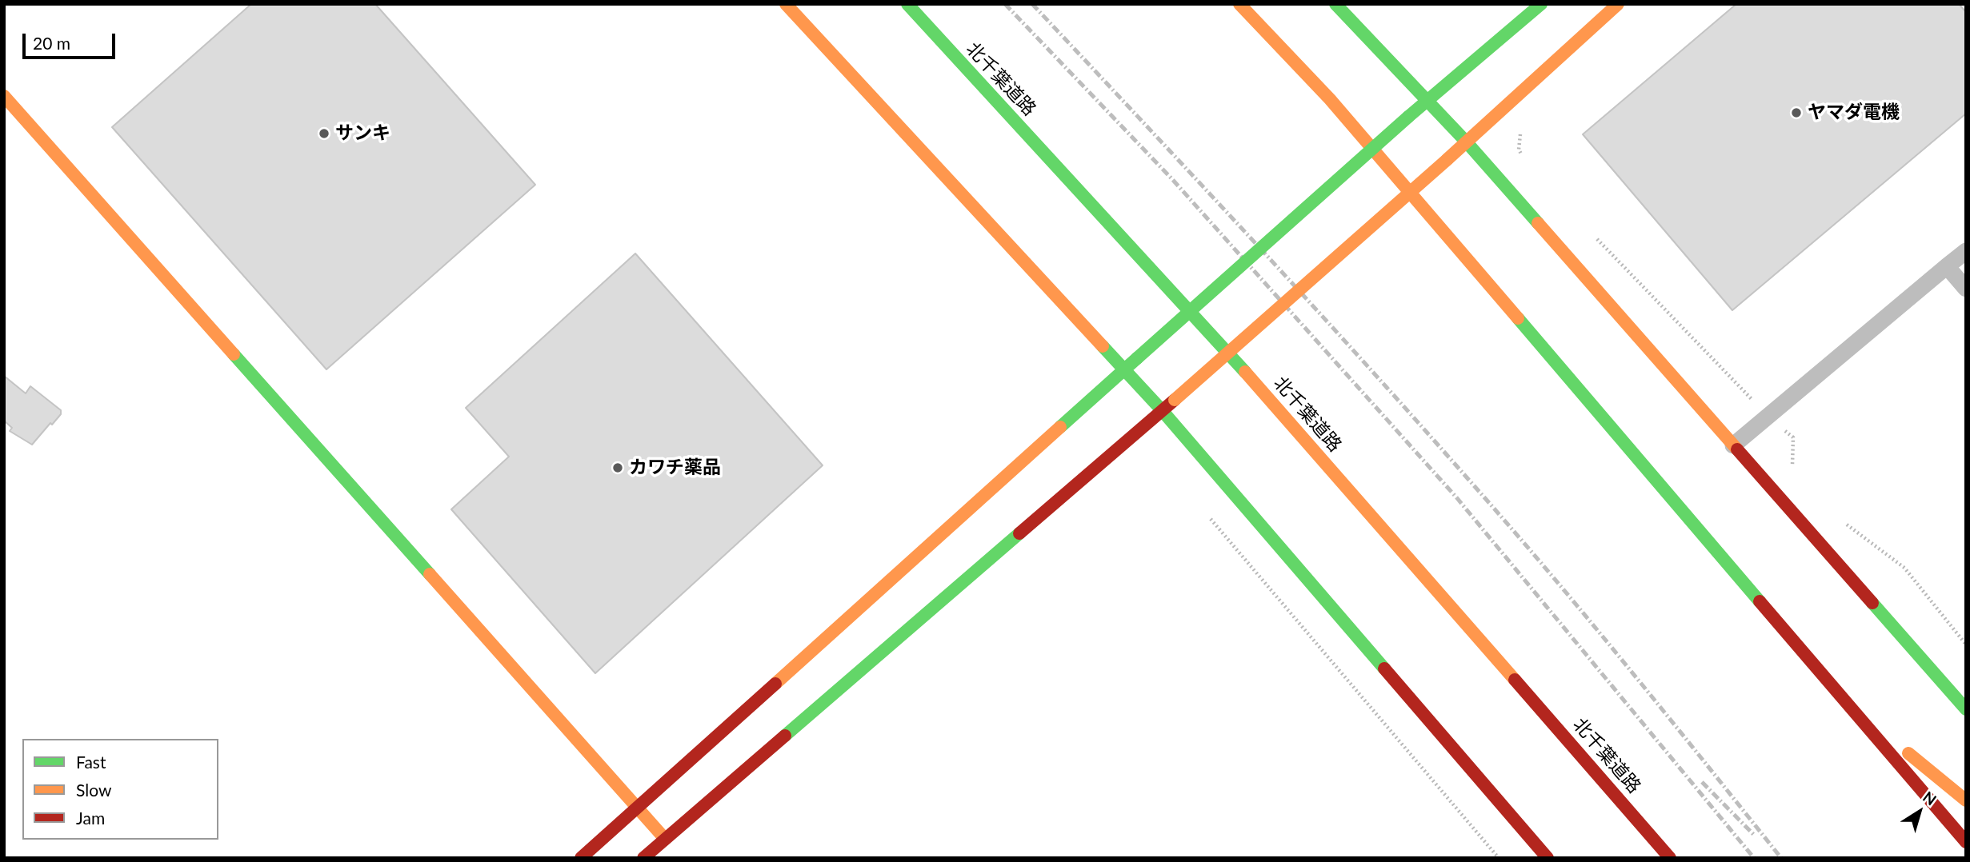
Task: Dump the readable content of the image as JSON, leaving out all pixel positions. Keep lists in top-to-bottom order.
{
  "streets": {
    "main road": ["北千葉道路"]
  },
  "places": ["ヤマダ電機", "サンキ", "カワチ薬品"],
  "legend": ["Fast", "Slow", "Jam"],
  "scale_bar": "20 m",
  "north": "top right"
}
